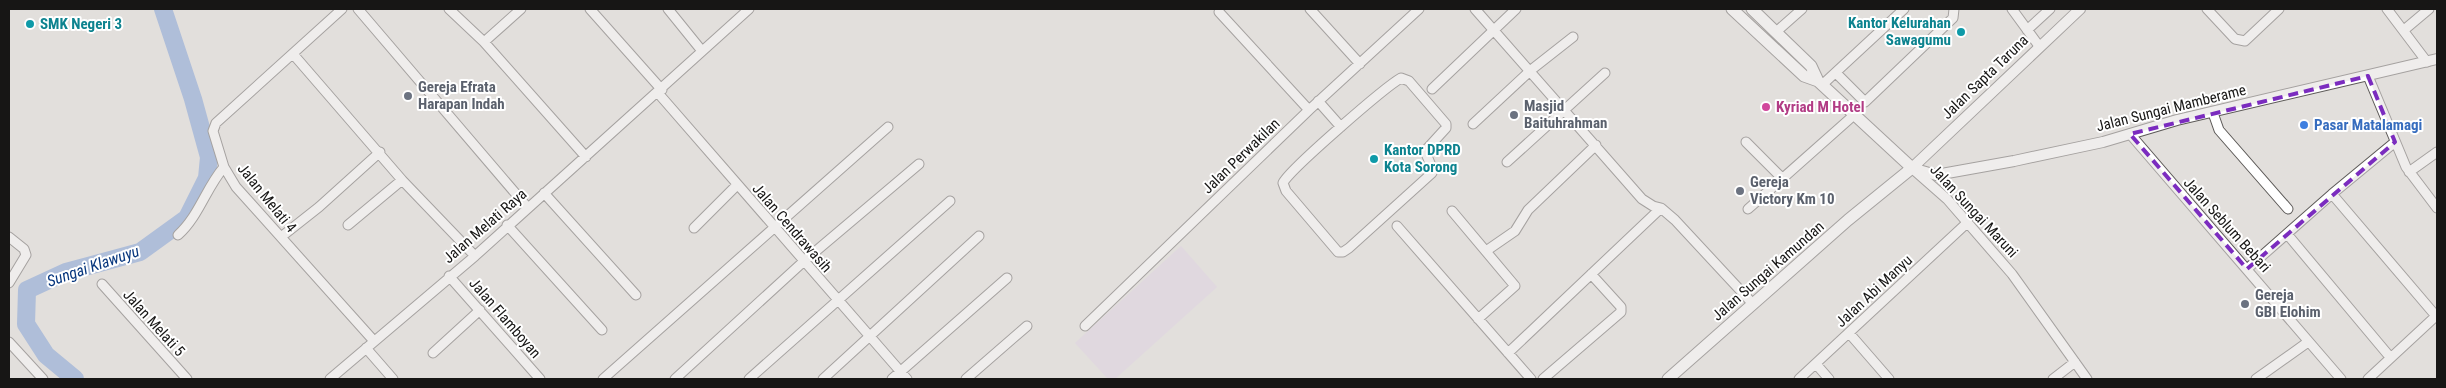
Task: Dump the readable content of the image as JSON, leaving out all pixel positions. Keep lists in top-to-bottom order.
{
  "streets": {
    "main road": ["Jalan Sungai Maruni", "Jalan Sungai Kamundan"],
    "street": [
      "Jalan Sapta Taruna",
      "Jalan Sungai Mamberame",
      "Jalan Perwakilan",
      "Jalan Melati 4",
      "Jalan Seblum Bebari",
      "Jalan Melati Raya",
      "Jalan Cendrawasih",
      "Jalan Abi Manyu",
      "Jalan Flamboyan",
      "Jalan Melati 5"
    ]
  },
  "crossings": [
    ["Jalan Sapta Taruna", "Jalan Sungai Mamberame"],
    ["Jalan Sapta Taruna", "Jalan Sungai Maruni"],
    ["Jalan Sapta Taruna", "Jalan Sungai Kamundan"],
    ["Jalan Sungai Mamberame", "Jalan Sungai Maruni"],
    ["Jalan Sungai Mamberame", "Jalan Seblum Bebari"],
    ["Jalan Sungai Mamberame", "Jalan Sungai Kamundan"],
    ["Jalan Melati 4", "Jalan Melati Raya"],
    ["Jalan Sungai Maruni", "Jalan Sungai Kamundan"],
    ["Jalan Sungai Maruni", "Jalan Abi Manyu"],
    ["Jalan Melati Raya", "Jalan Cendrawasih"],
    ["Jalan Melati Raya", "Jalan Flamboyan"]
  ],
  "water": ["Sungai Klawuyu"],
  "places": [
    "SMK Negeri 3",
    "Kantor Kelurahan Sawagumu",
    "Gereja Efrata Harapan Indah",
    "Kyriad M Hotel",
    "Masjid Baituhrahman",
    "Pasar Matalamagi",
    "Kantor DPRD Kota Sorong",
    "Gereja Victory Km 10",
    "Gereja GBI Elohim"
  ]
}
